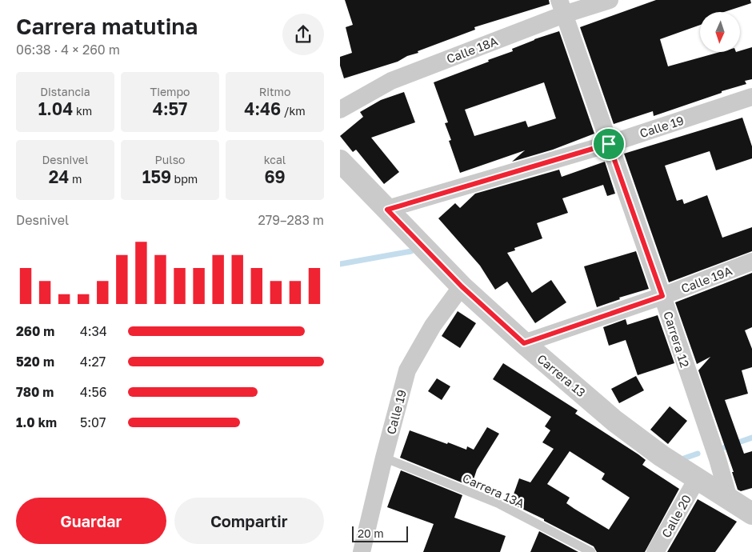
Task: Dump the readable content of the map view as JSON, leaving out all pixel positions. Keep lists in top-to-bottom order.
{
  "streets": {
    "street": [
      "Calle 18A",
      "Calle 19",
      "Calle 19A",
      "Carrera 12",
      "Carrera 13",
      "Calle 20"
    ],
    "lane": ["Carrera 13A"]
  },
  "crossings": [
    ["Calle 18A", "Carrera 12"],
    ["Calle 19", "Carrera 12"],
    ["Calle 19", "Carrera 13"],
    ["Calle 19", "Carrera 13A"],
    ["Calle 19A", "Carrera 12"],
    ["Calle 19A", "Carrera 13"],
    ["Carrera 12", "Carrera 13"],
    ["Carrera 13", "Calle 20"]
  ],
  "scale_bar": "20 m",
  "north": "bottom",
  "page": {
    "heading": ["Carrera matutina", "06:38 · 4 × 260 m"],
    "stats": [
      ["Distancia", "1.04 km"],
      ["Tiempo", "4:57"],
      ["Ritmo", "4:46 /km"],
      ["Desnivel", "24 m"],
      ["Pulso", "159 bpm"],
      ["kcal", "69"]
    ],
    "chart": ["Desnivel", "279–283 m"],
    "list": [
      {
        "name": "260 m",
        "note": "4:34"
      },
      {
        "name": "520 m",
        "note": "4:27"
      },
      {
        "name": "780 m",
        "note": "4:56"
      },
      {
        "name": "1.0 km",
        "note": "5:07"
      }
    ],
    "buttons": ["Guardar", "Compartir"],
    "scale": "20 m"
  }
}
